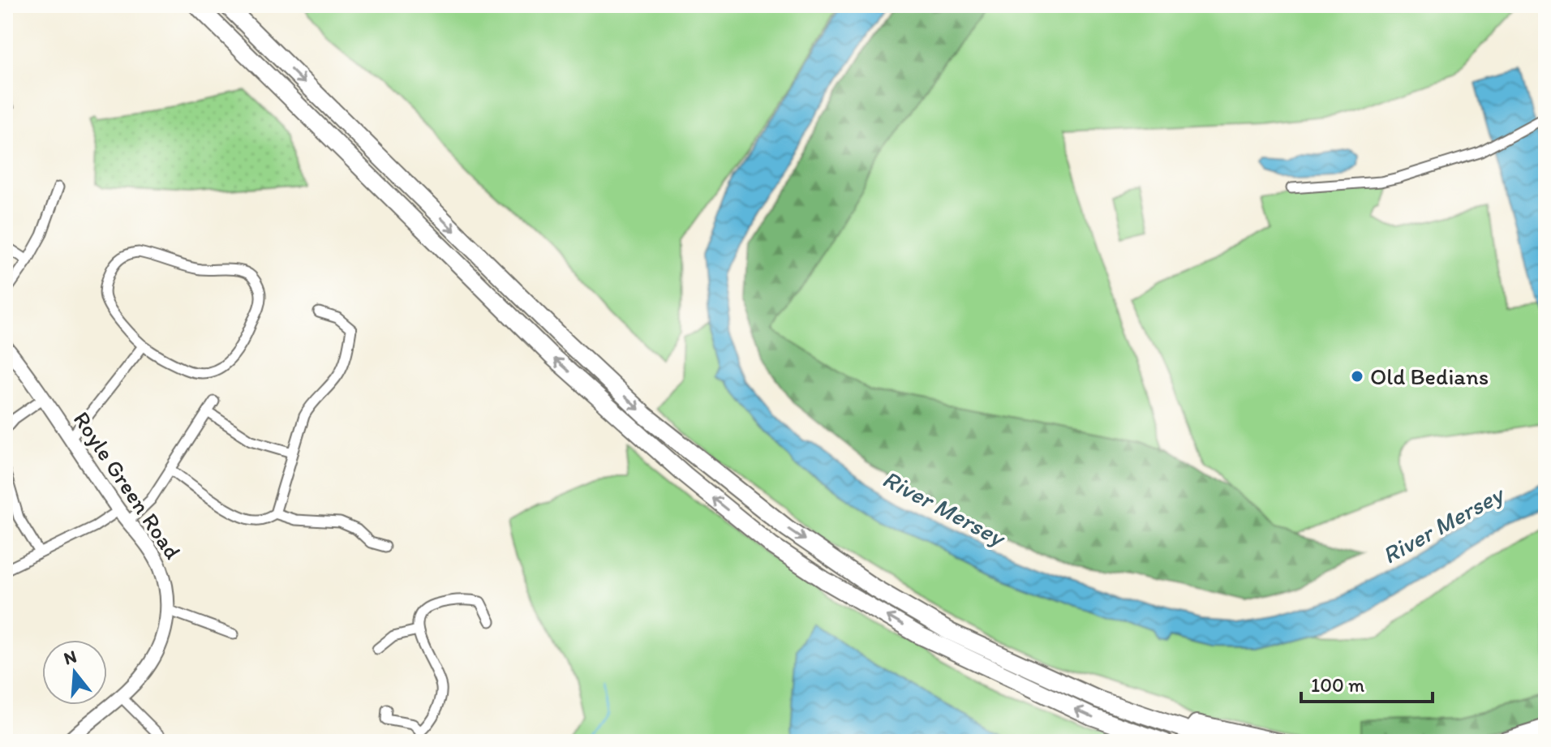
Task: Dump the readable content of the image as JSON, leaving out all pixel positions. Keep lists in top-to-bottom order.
{
  "streets": {
    "main road": ["Royle Green Road"]
  },
  "water": ["River Mersey"],
  "places": ["Old Bedians"],
  "scale_bar": "100 m",
  "north": "top"
}
